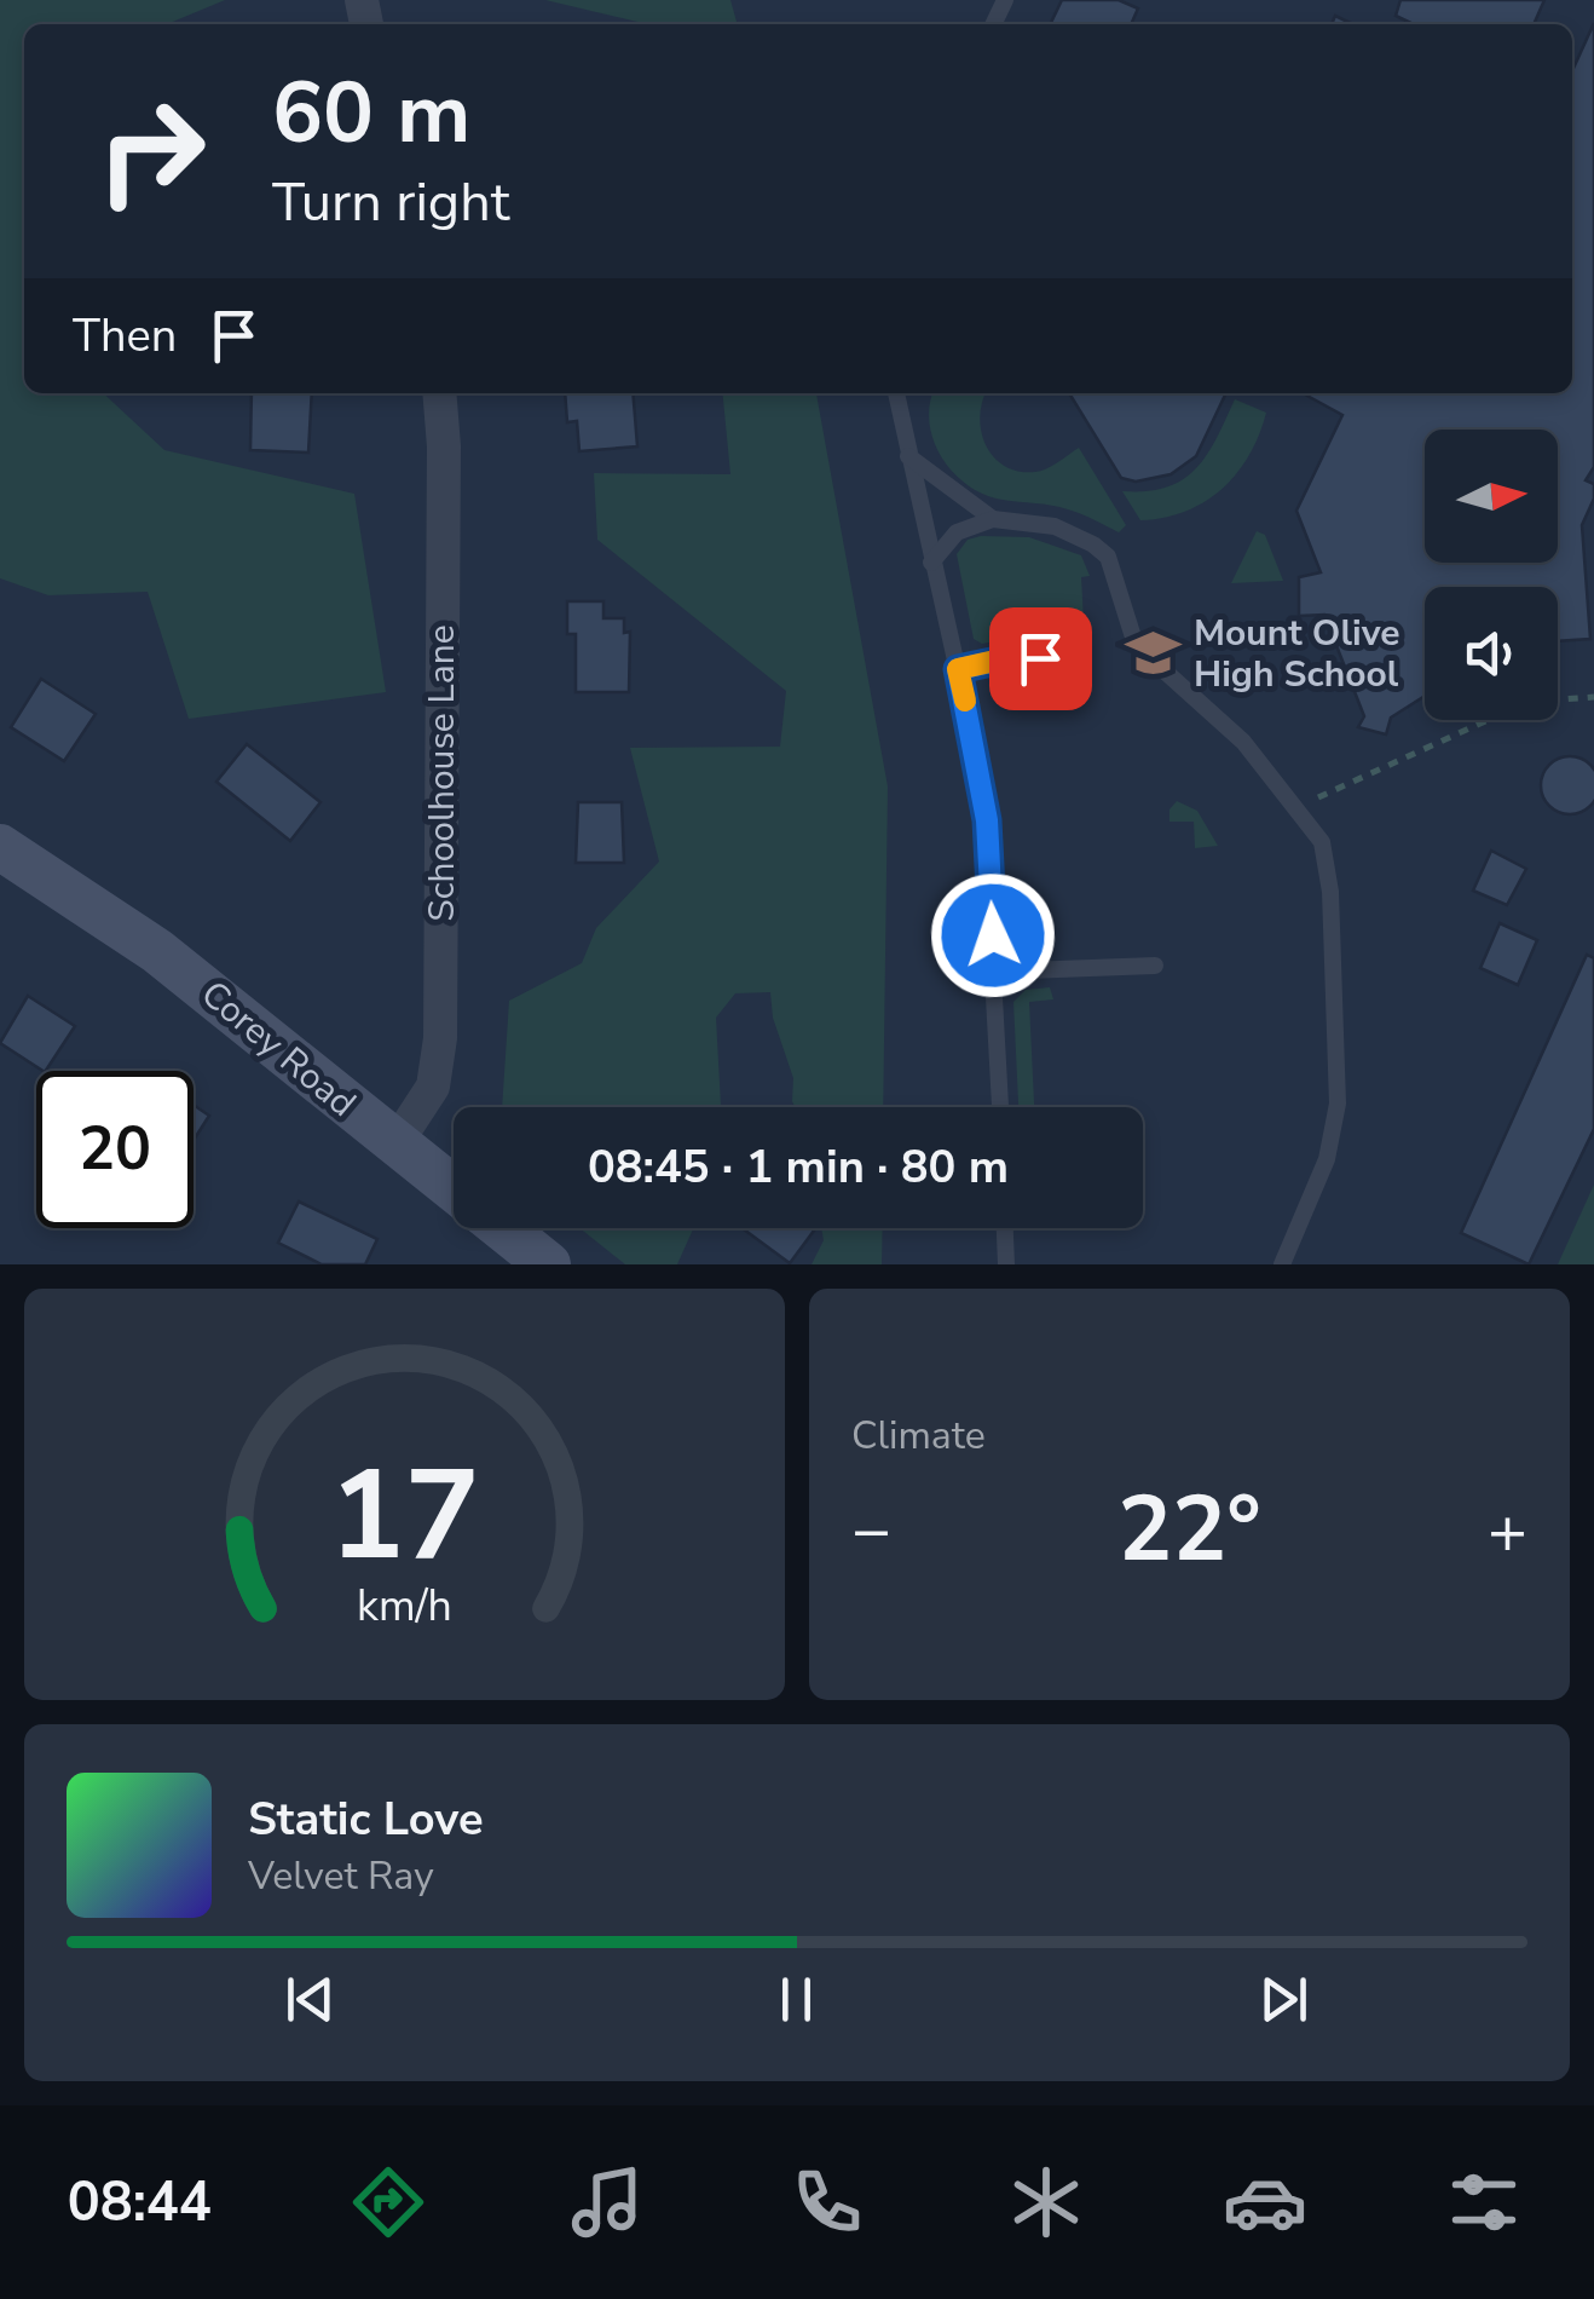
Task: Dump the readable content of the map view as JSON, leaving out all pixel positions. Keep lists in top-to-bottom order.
{
  "streets": {
    "street": ["Schoolhouse Lane", "Corey Road"]
  },
  "crossings": [
    ["Schoolhouse Lane", "Corey Road"]
  ],
  "places": {
    "school or university": ["Mount Olive High School"]
  },
  "north": "right",
  "page": {
    "turn": ["60 m", "Turn right"],
    "then": "Then",
    "limit": "20",
    "trip": "08:45 · 1 min · 80 m",
    "tile": "Climate",
    "heat": ["−", "22°", "+"],
    "song": ["Static Love", "Velvet Ray"],
    "tabs": "08:44",
    "gauge": ["17", "km/h"]
  }
}
